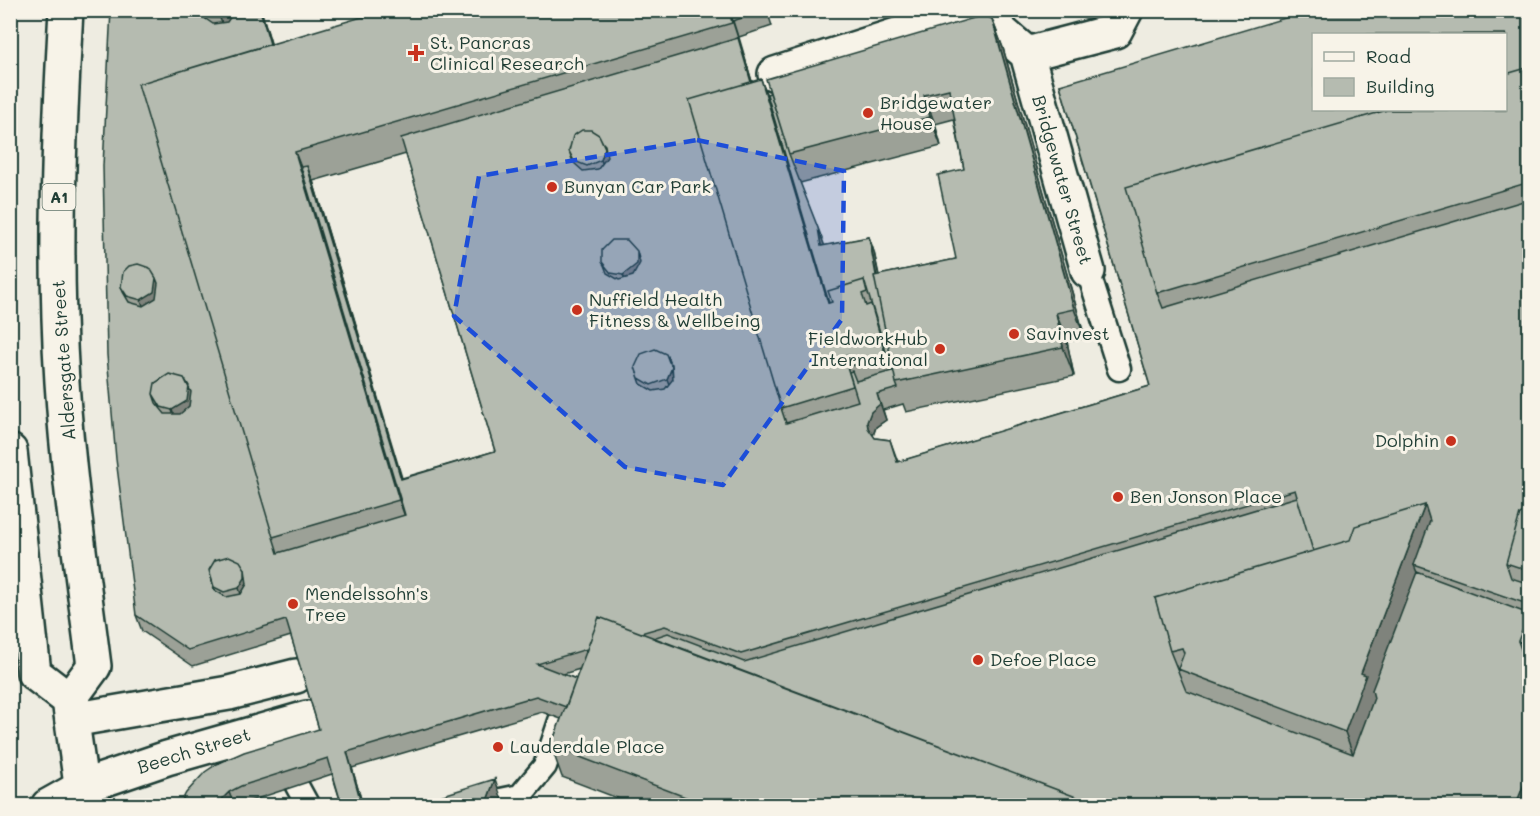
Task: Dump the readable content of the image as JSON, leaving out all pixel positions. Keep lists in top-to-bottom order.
{
  "streets": {
    "main road": [
      "Bridgewater Street",
      "A1",
      "Aldersgate Street",
      "Beech Street"
    ]
  },
  "places": {
    "health": ["St. Pancras Clinical Research"],
    "other": [
      "Bridgewater House",
      "Bunyan Car Park",
      "Nuffield Health Fitness & Wellbeing",
      "Savinvest",
      "FieldworkHub International",
      "Dolphin",
      "Ben Jonson Place",
      "Mendelssohn's Tree",
      "Defoe Place",
      "Lauderdale Place"
    ]
  },
  "legend": ["Road", "Building"]
}
